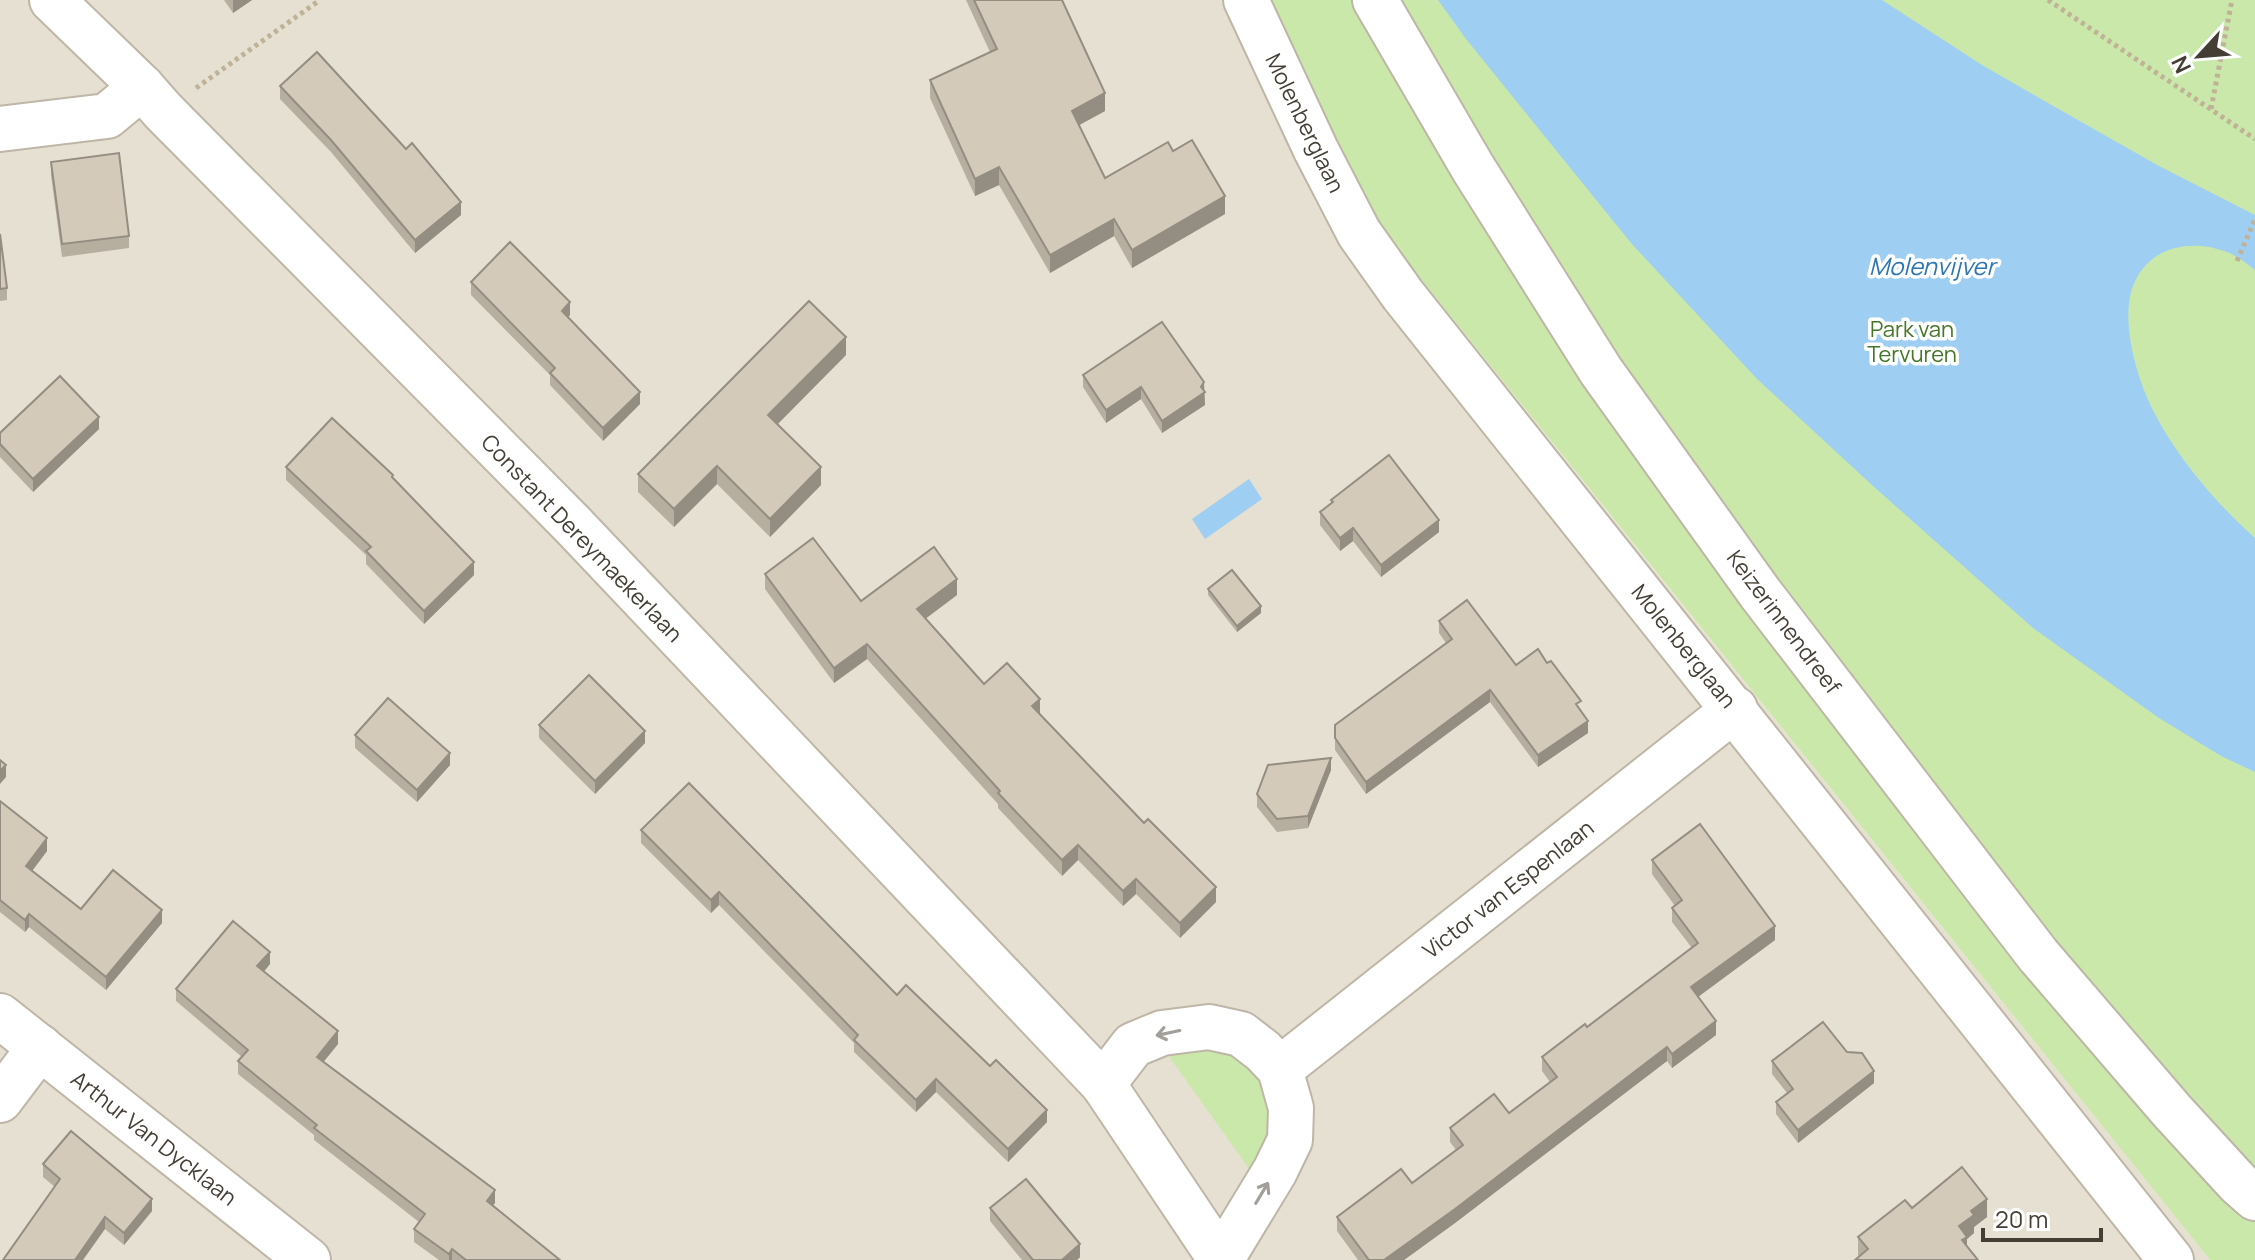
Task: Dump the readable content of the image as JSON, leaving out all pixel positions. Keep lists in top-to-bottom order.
{
  "streets": {
    "street": [
      "Molenberglaan",
      "Constant Dereymaekerlaan",
      "Keizerinnendreef",
      "Victor van Espenlaan",
      "Arthur Van Dycklaan"
    ]
  },
  "crossings": [
    ["Molenberglaan", "Victor van Espenlaan"]
  ],
  "water": ["Molenvijver"],
  "parks": ["Park van Tervuren"],
  "scale_bar": "20 m",
  "north": "bottom left"
}
